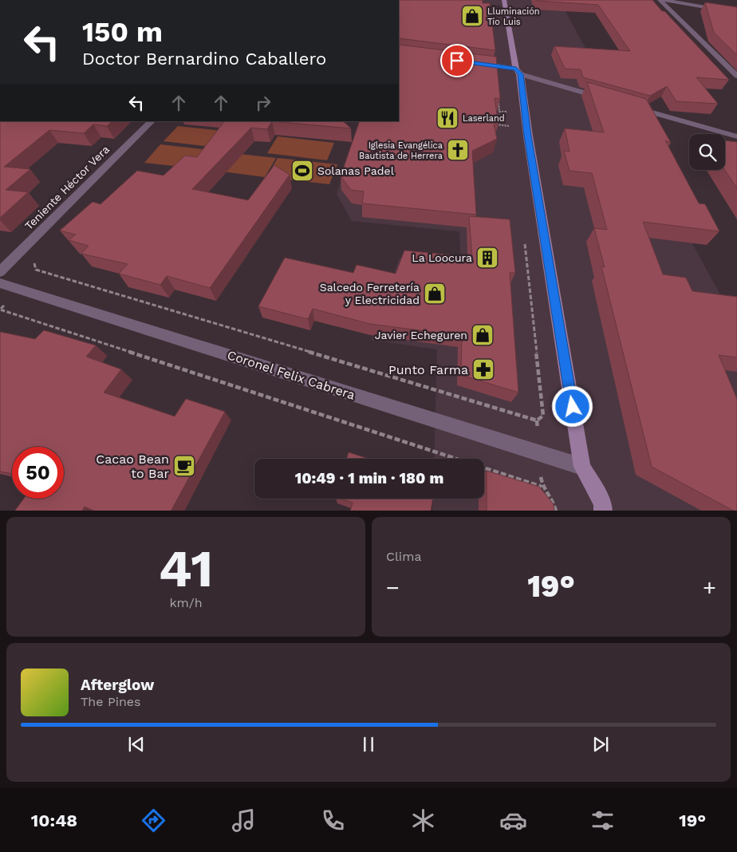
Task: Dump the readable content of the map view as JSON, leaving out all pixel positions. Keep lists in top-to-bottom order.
{
  "streets": {
    "street": ["Teniente Héctor Vera", "Coronel Felix Cabrera"]
  },
  "places": {
    "shop": ["Lluminación Tío Luis", "Salcedo Ferretería y Electricidad", "Javier Echeguren"],
    "restaurant": ["Laserland"],
    "church": ["Iglesia Evangélica Bautista de Herrera"],
    "sports": ["Solanas Padel"],
    "building": ["La Loocura"],
    "pharmacy": ["Punto Farma"],
    "cafe": ["Cacao Bean to Bar"]
  },
  "page": {
    "turn": ["150 m", "Doctor Bernardino Caballero"],
    "limit": "50",
    "trip": "10:49 · 1 min · 180 m",
    "tile": [
      ["41", "km/h"],
      "Clima"
    ],
    "heat": ["−", "19°", "+"],
    "song": ["Afterglow", "The Pines"],
    "tabs": ["10:48", "19°"]
  }
}
